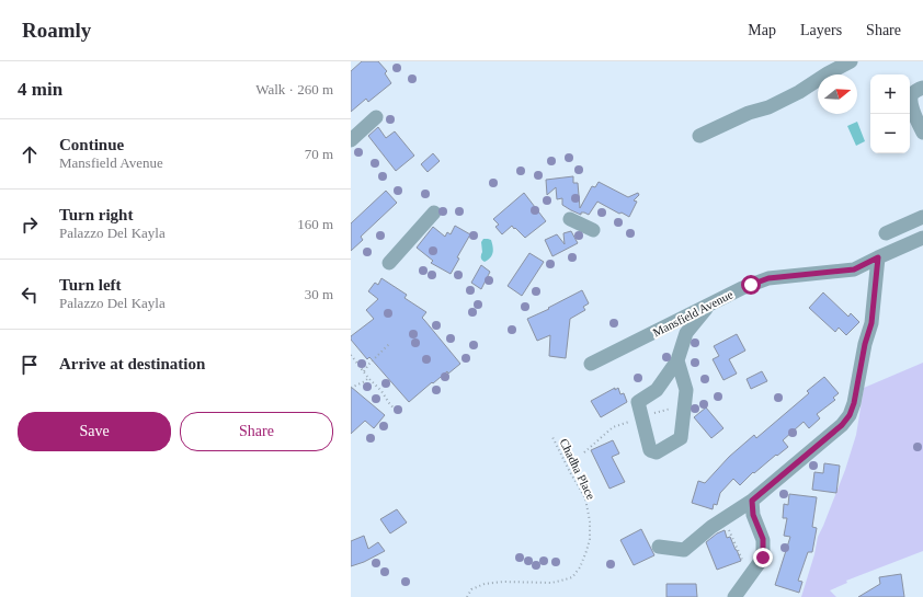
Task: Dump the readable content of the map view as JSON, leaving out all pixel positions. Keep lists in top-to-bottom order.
{
  "streets": {
    "street": ["Mansfield Avenue"],
    "path": ["Chadha Place"]
  },
  "north": "right",
  "page": {
    "header": "Roamly",
    "nav": ["Map", "Layers", "Share"],
    "heading": ["4 min", "Walk · 260 m"],
    "map_buttons": ["+", "−"],
    "list": [
      ["Continue", "Mansfield Avenue", "70 m"],
      ["Turn right", "Palazzo Del Kayla", "160 m"],
      ["Turn left", "Palazzo Del Kayla", "30 m"],
      "Arrive at destination"
    ],
    "buttons": ["Save", "Share"]
  }
}
